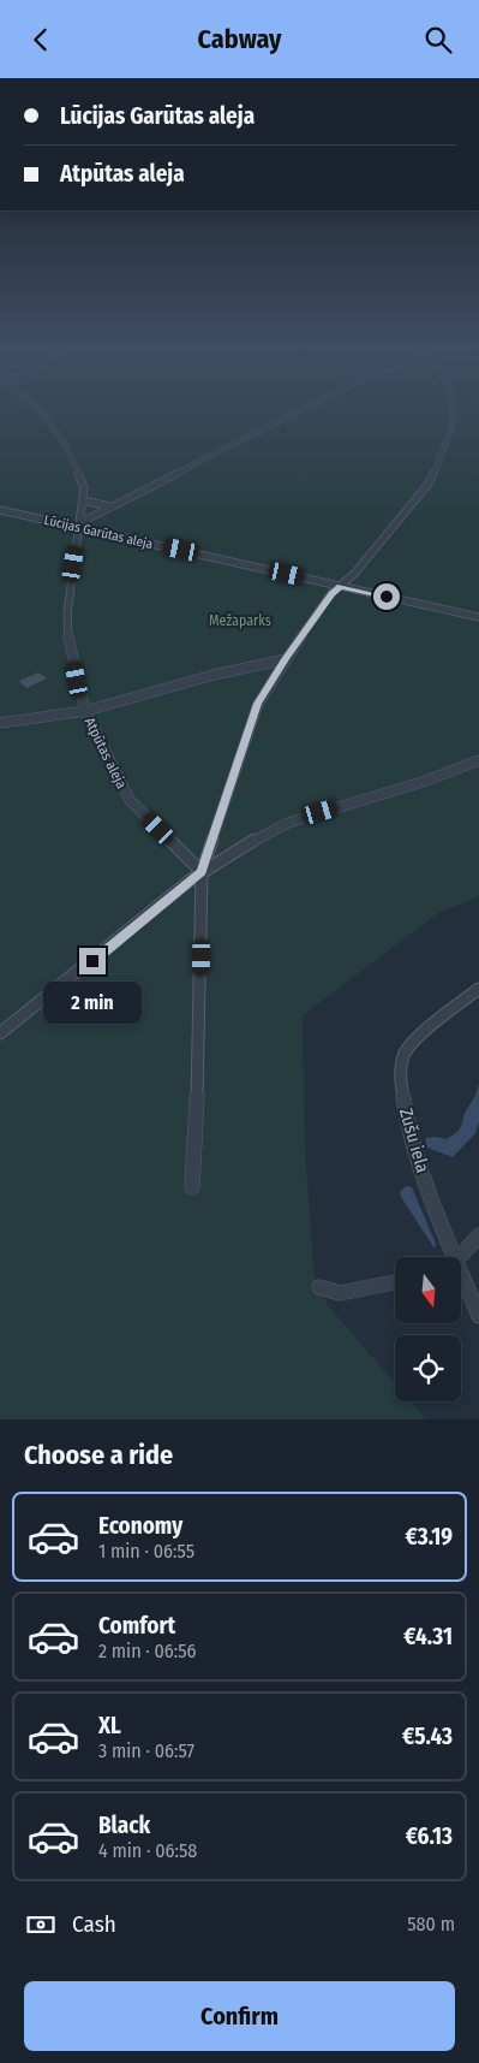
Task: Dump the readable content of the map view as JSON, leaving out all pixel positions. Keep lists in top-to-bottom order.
{
  "streets": {
    "street": ["Lūcijas Garūtas aleja", "Atpūtas aleja", "Zušu iela"]
  },
  "crossings": [
    ["Lūcijas Garūtas aleja", "Atpūtas aleja"]
  ],
  "parks": ["Mežaparks"],
  "north": "bottom",
  "page": {
    "header": "Cabway",
    "banner": ["Lūcijas Garūtas aleja", "Atpūtas aleja"],
    "bubble": "2 min",
    "heading": "Choose a ride",
    "list": [
      {
        "name": "Economy",
        "note": "1 min · 06:55",
        "value": "€3.19"
      },
      {
        "name": "Comfort",
        "note": "2 min · 06:56",
        "value": "€4.31"
      },
      {
        "name": "XL",
        "note": "3 min · 06:57",
        "value": "€5.43"
      },
      {
        "name": "Black",
        "note": "4 min · 06:58",
        "value": "€6.13"
      }
    ],
    "pay": ["Cash", "580 m"],
    "buttons": "Confirm"
  }
}
